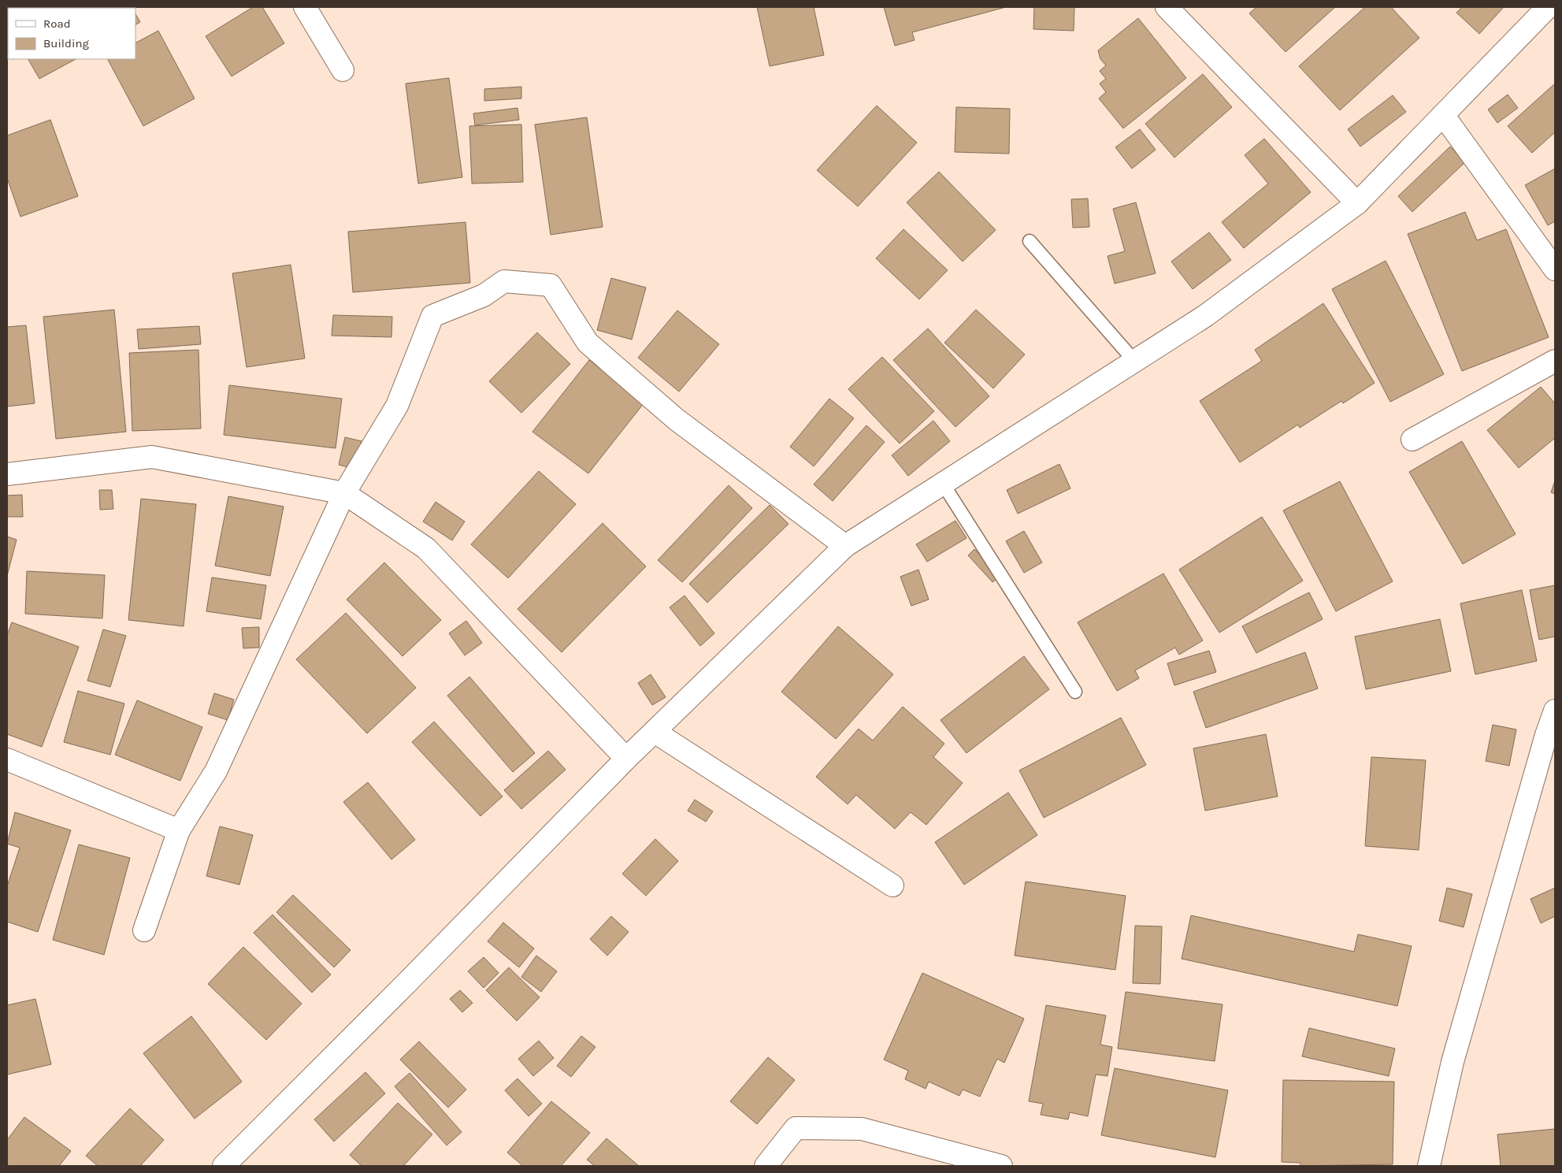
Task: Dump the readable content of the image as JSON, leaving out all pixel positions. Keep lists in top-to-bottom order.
{
  "legend": ["Road", "Building"]
}
